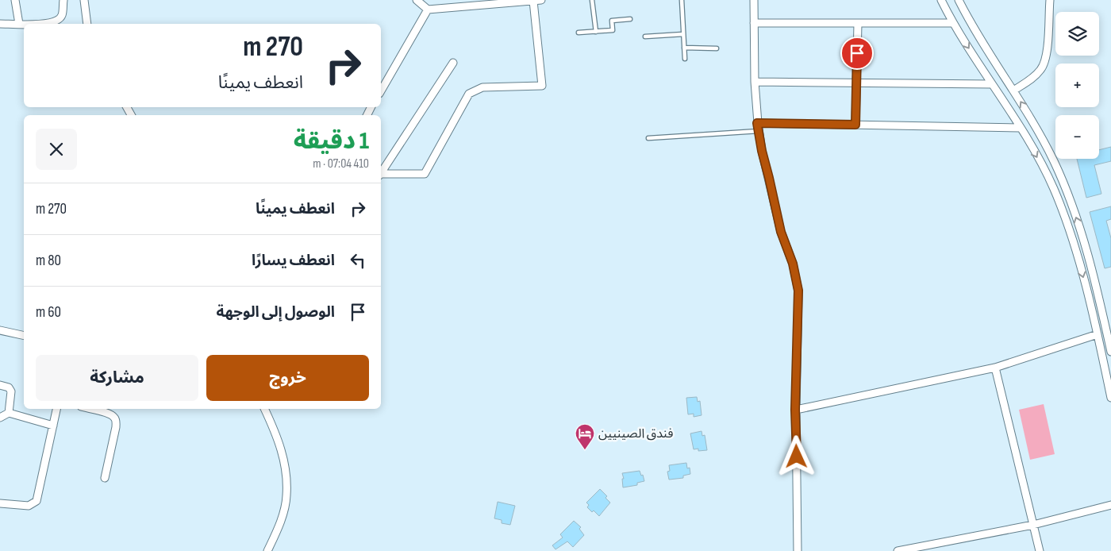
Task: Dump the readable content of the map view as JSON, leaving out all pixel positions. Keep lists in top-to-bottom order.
{
  "places": {
    "hotel": ["فندق الصينيين"]
  },
  "page": {
    "map_buttons": ["+", "−"],
    "turn": ["270 m", "انعطف يمينًا"],
    "heading": ["1 دقيقة", "410 m · 07:04"],
    "list": [
      {
        "name": "انعطف يمينًا",
        "value": "270 m"
      },
      {
        "name": "انعطف يسارًا",
        "value": "80 m"
      },
      {
        "name": "الوصول إلى الوجهة",
        "value": "60 m"
      }
    ],
    "buttons": ["خروج", "مشاركة"]
  }
}
